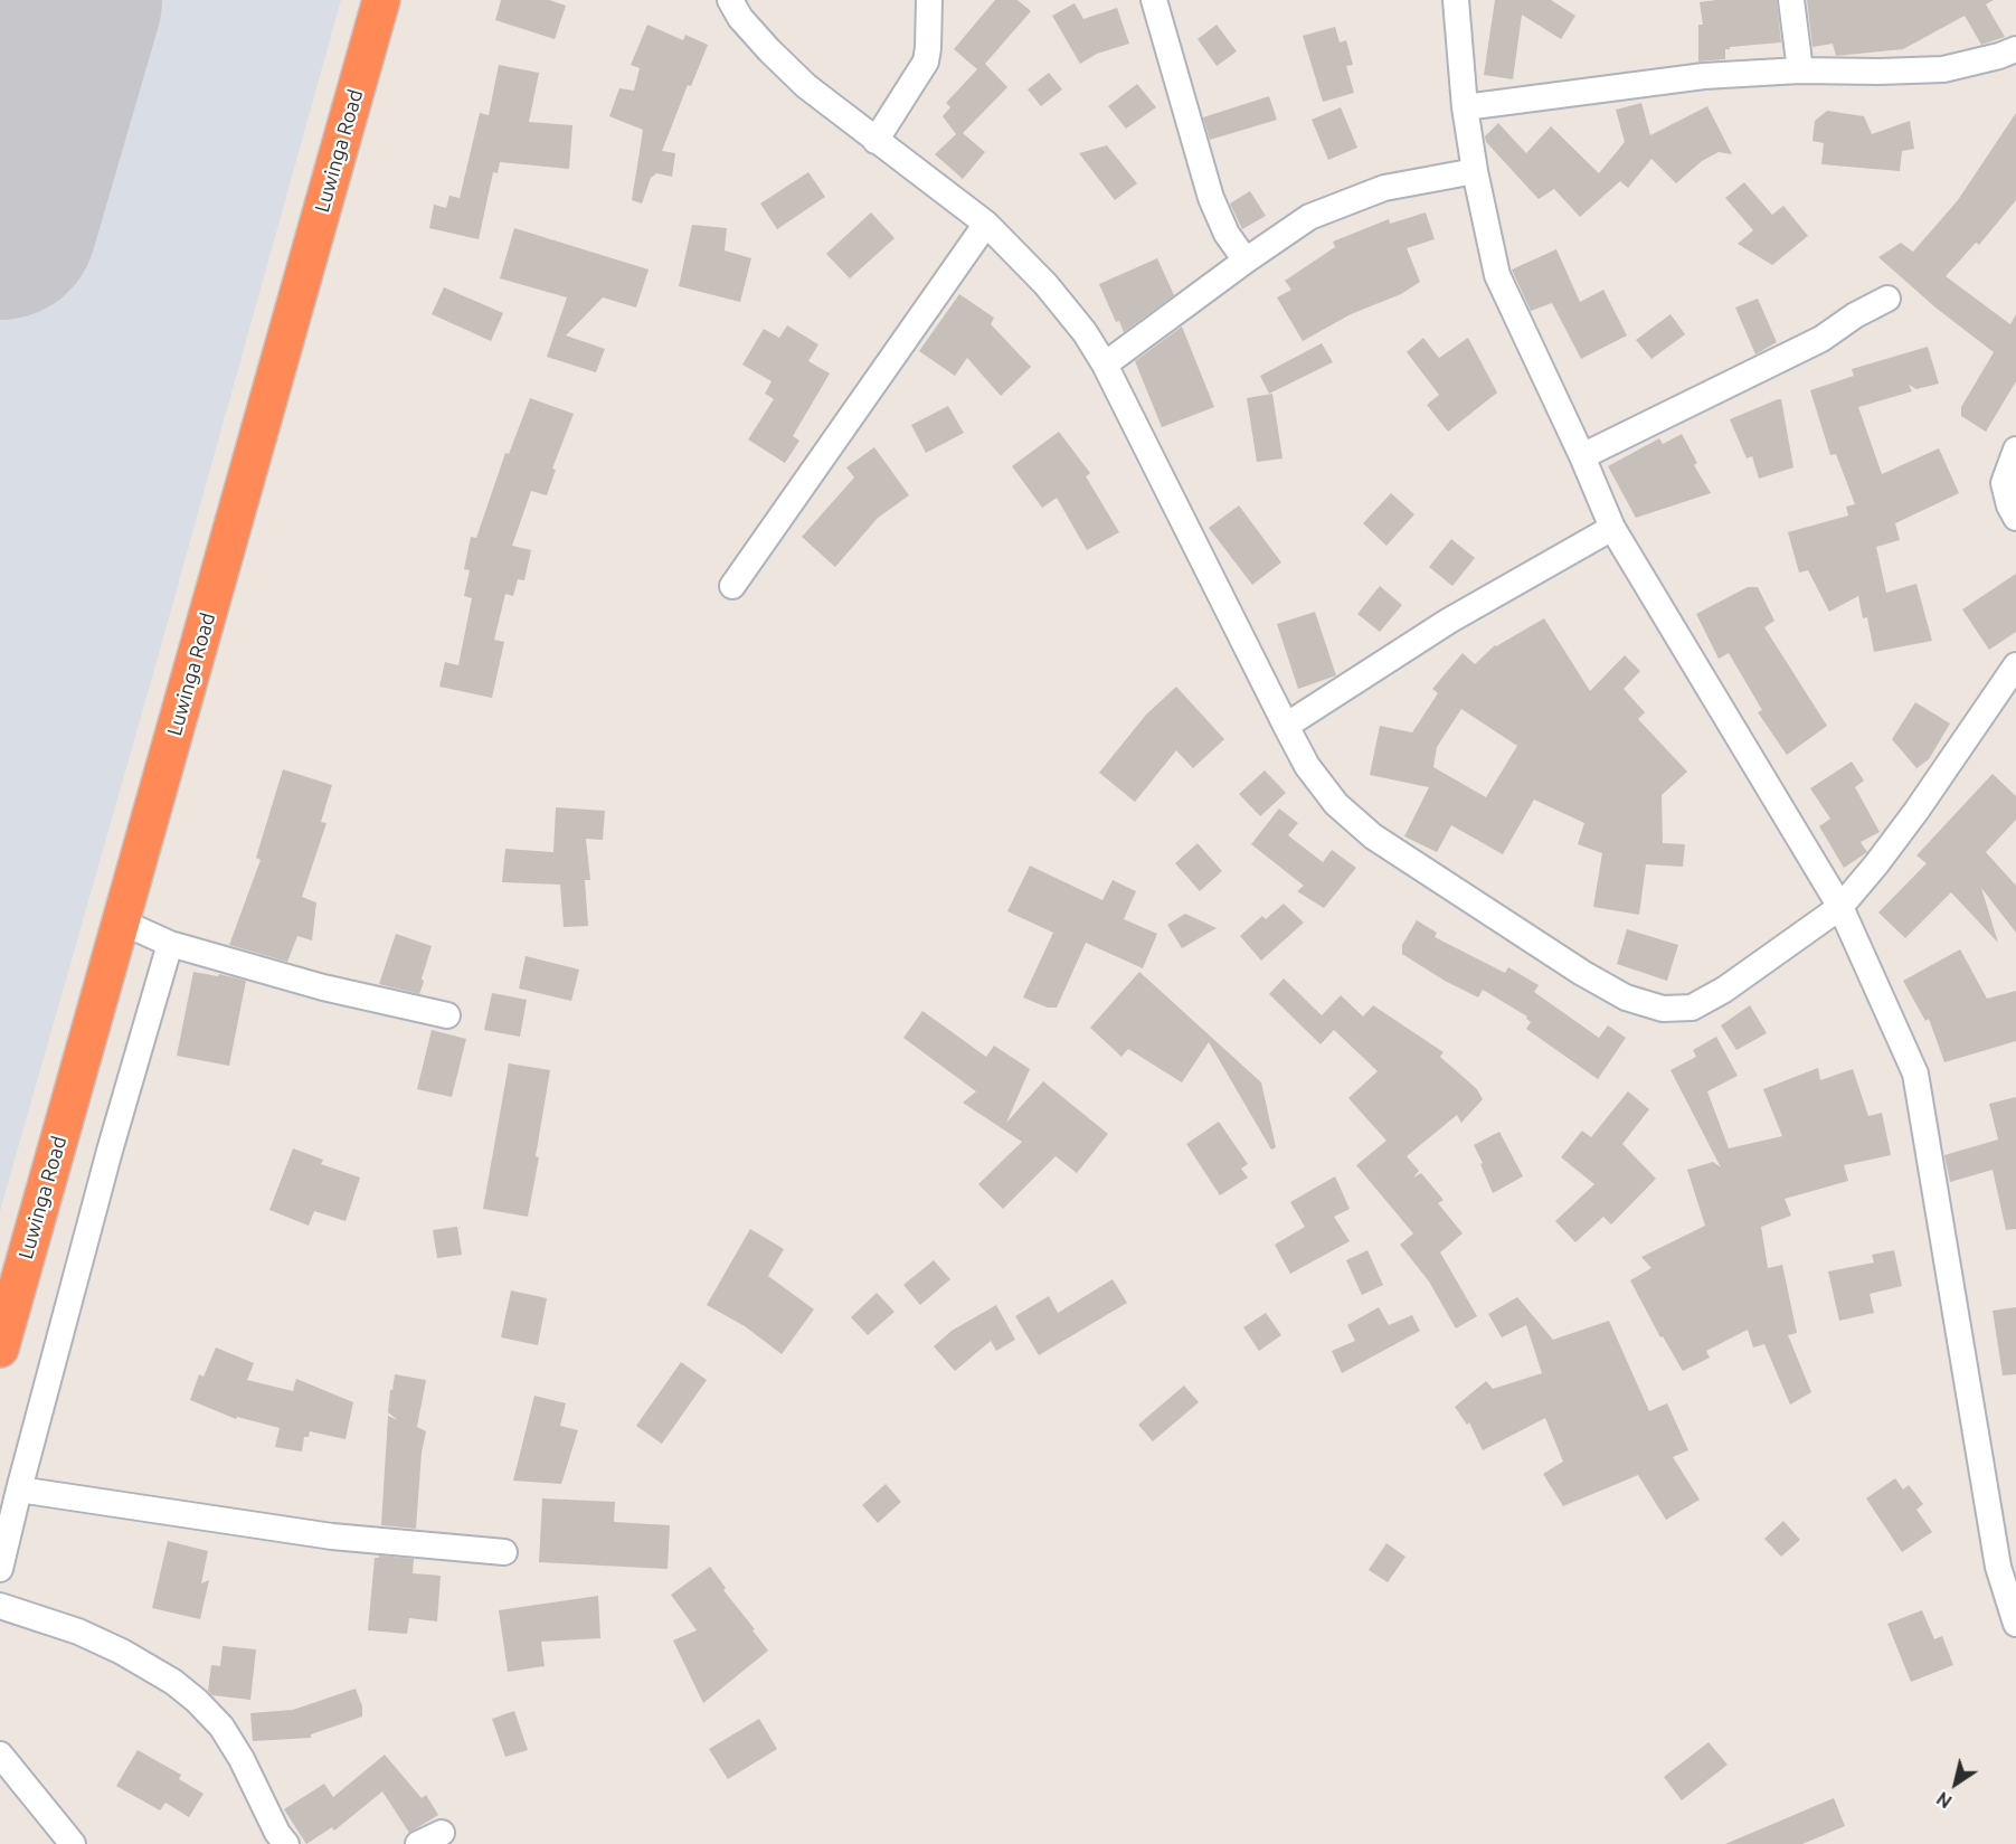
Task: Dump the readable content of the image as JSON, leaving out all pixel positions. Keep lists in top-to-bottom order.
{
  "streets": {
    "highway": ["Luwinga Road"]
  },
  "north": "bottom left"
}
